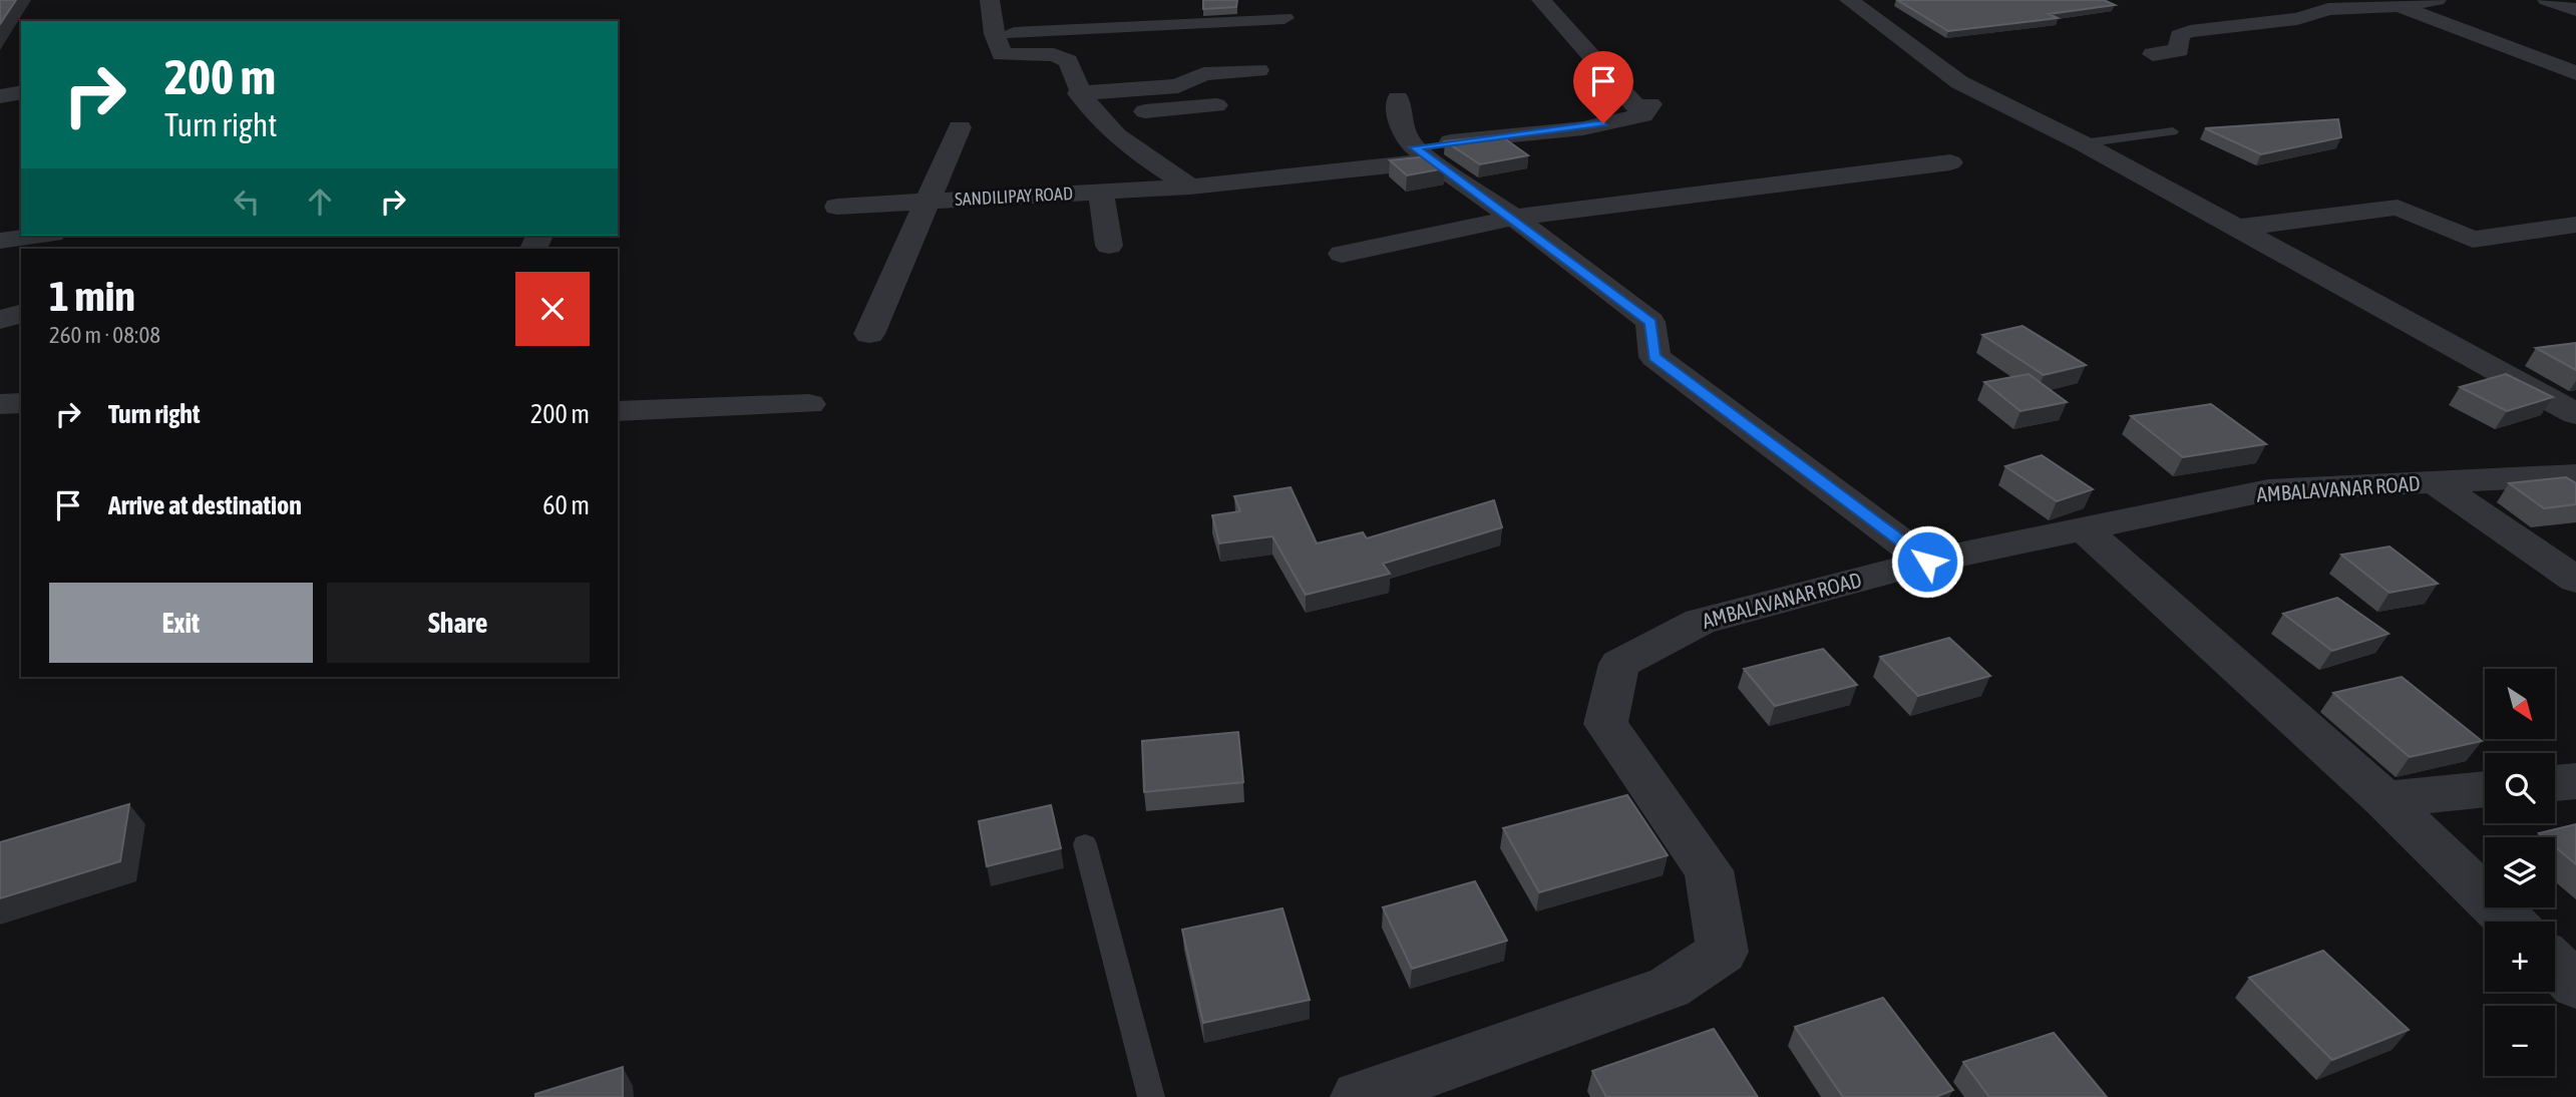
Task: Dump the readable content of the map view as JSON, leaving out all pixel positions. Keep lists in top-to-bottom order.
{
  "streets": {
    "street": ["SANDILIPAY ROAD", "AMBALAVANAR ROAD"]
  },
  "north": "bottom right",
  "page": {
    "turn": ["200 m", "Turn right"],
    "heading": ["1 min", "260 m · 08:08"],
    "list": [
      {
        "name": "Turn right",
        "value": "200 m"
      },
      {
        "name": "Arrive at destination",
        "value": "60 m"
      }
    ],
    "buttons": ["Exit", "Share"],
    "map_buttons": ["+", "−"]
  }
}
